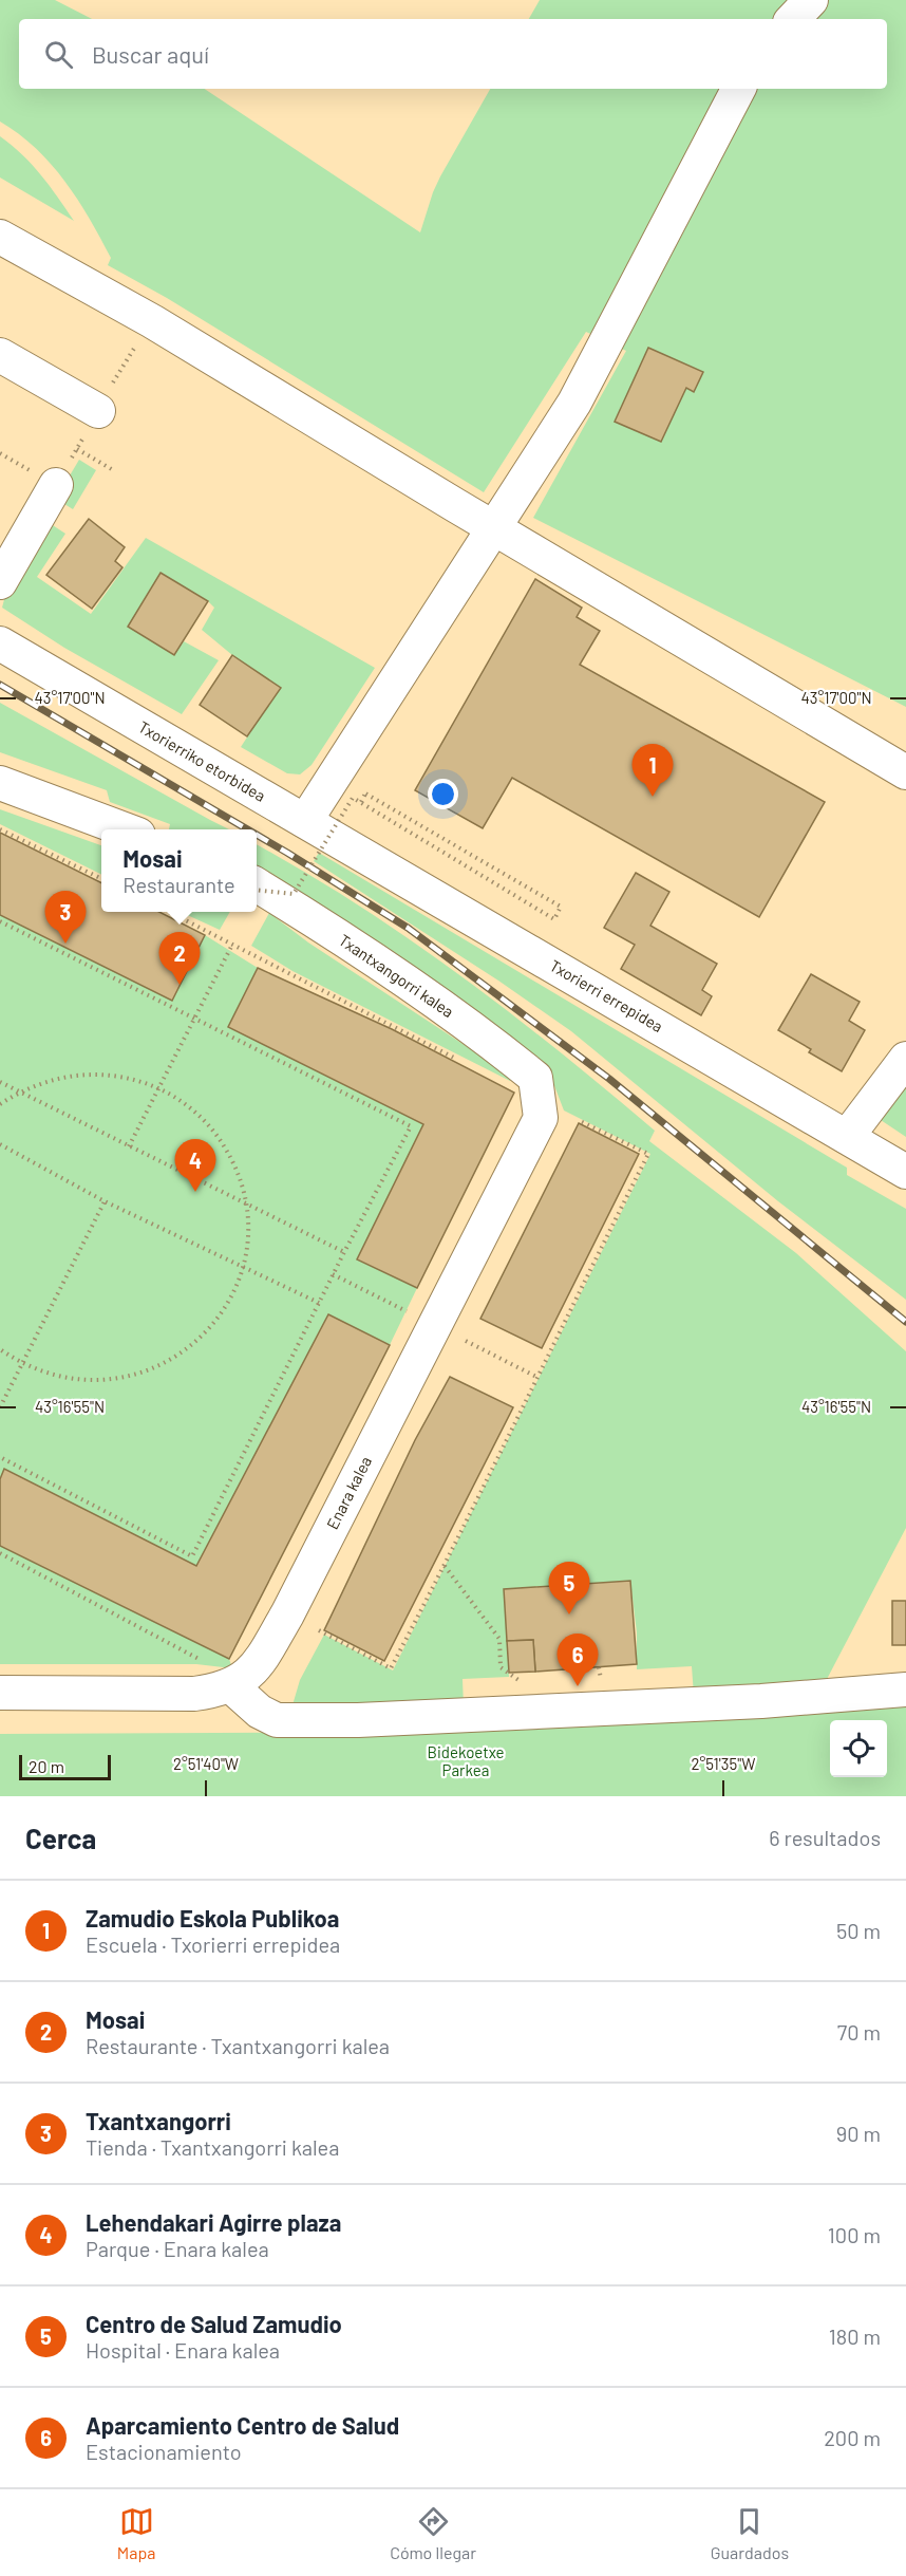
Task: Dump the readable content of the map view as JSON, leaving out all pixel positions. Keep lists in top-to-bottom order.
{
  "streets": {
    "street": [
      "Txorierriko etorbidea",
      "Txantxangorri kalea",
      "Txorierri errepidea",
      "Enara kalea"
    ]
  },
  "crossings": [
    ["Txorierriko etorbidea", "Txorierri errepidea"],
    ["Txantxangorri kalea", "Enara kalea"]
  ],
  "parks": ["Bidekoetxe Parkea"],
  "scale_bar": "20 m",
  "page": {
    "search": "Buscar aquí",
    "pins": [
      "1",
      "3",
      "2",
      "4",
      "5",
      "6"
    ],
    "popup": ["Mosai", "Restaurante"],
    "scale": "20 m",
    "heading": ["Cerca", "6 resultados"],
    "list": [
      {
        "mark": "1",
        "name": "Zamudio Eskola Publikoa",
        "note": "Escuela · Txorierri errepidea",
        "value": "50 m"
      },
      {
        "mark": "2",
        "name": "Mosai",
        "note": "Restaurante · Txantxangorri kalea",
        "value": "70 m"
      },
      {
        "mark": "3",
        "name": "Txantxangorri",
        "note": "Tienda · Txantxangorri kalea",
        "value": "90 m"
      },
      {
        "mark": "4",
        "name": "Lehendakari Agirre plaza",
        "note": "Parque · Enara kalea",
        "value": "100 m"
      },
      {
        "mark": "5",
        "name": "Centro de Salud Zamudio",
        "note": "Hospital · Enara kalea",
        "value": "180 m"
      },
      {
        "mark": "6",
        "name": "Aparcamiento Centro de Salud",
        "note": "Estacionamiento",
        "value": "200 m"
      }
    ],
    "nav": ["Mapa", "Cómo llegar", "Guardados"]
  },
  "coordinates": [
    "43°17'00\"N",
    "43°16'55\"N",
    "2°51'40\"W",
    "2°51'35\"W"
  ]
}
